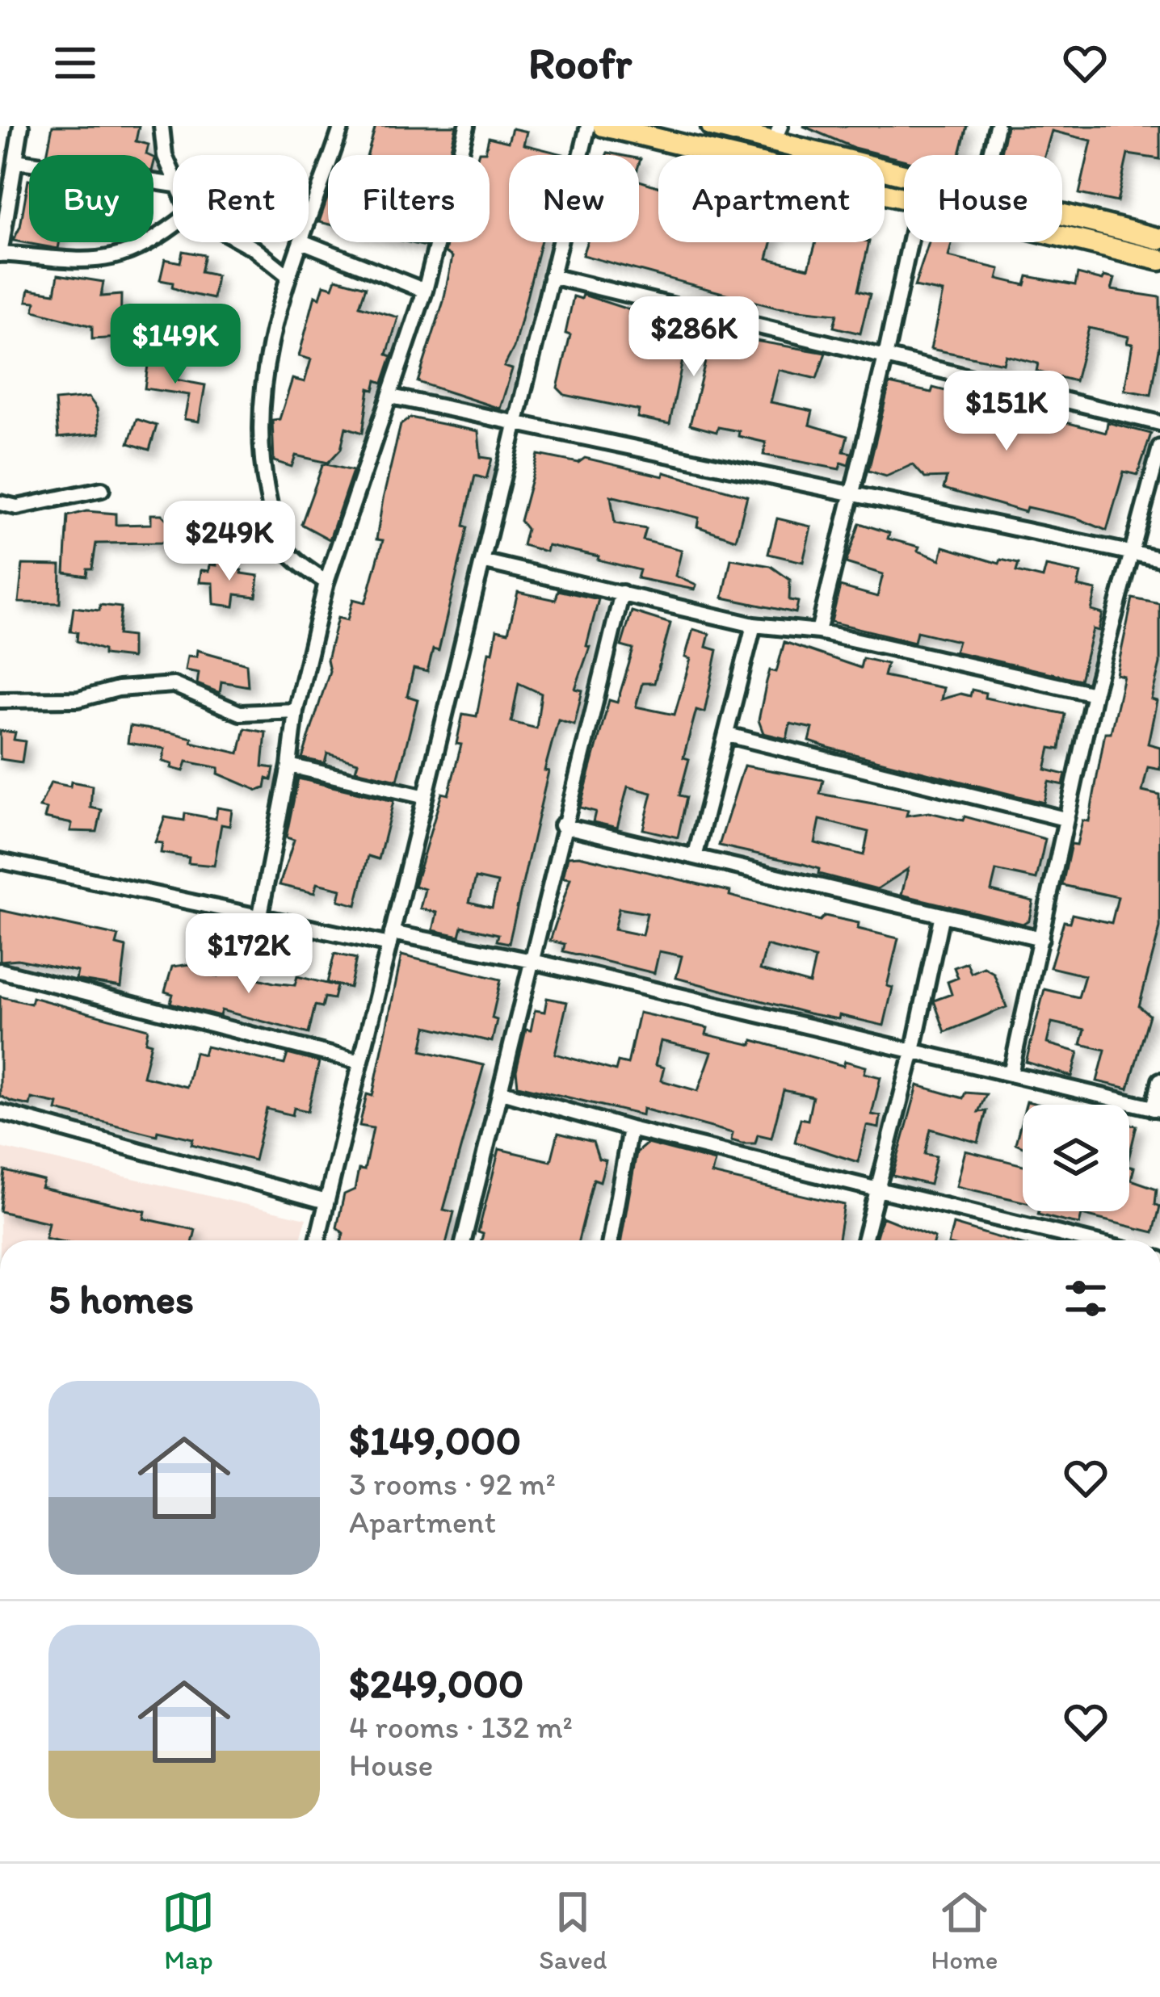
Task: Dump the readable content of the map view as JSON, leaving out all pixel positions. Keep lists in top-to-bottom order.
{
  "page": {
    "header": "Roofr",
    "chip": [
      "Buy",
      "Rent",
      "Filters",
      "New",
      "Apartment",
      "House"
    ],
    "price": [
      "$286K",
      "$149K",
      "$151K",
      "$249K",
      "$172K"
    ],
    "heading": "5 homes",
    "list": [
      {
        "name": "$149,000",
        "note": "3 rooms · 92 m² · Apartment"
      },
      {
        "name": "$249,000",
        "note": "4 rooms · 132 m² · House"
      }
    ],
    "tabs": ["Map", "Saved", "Home"]
  }
}
